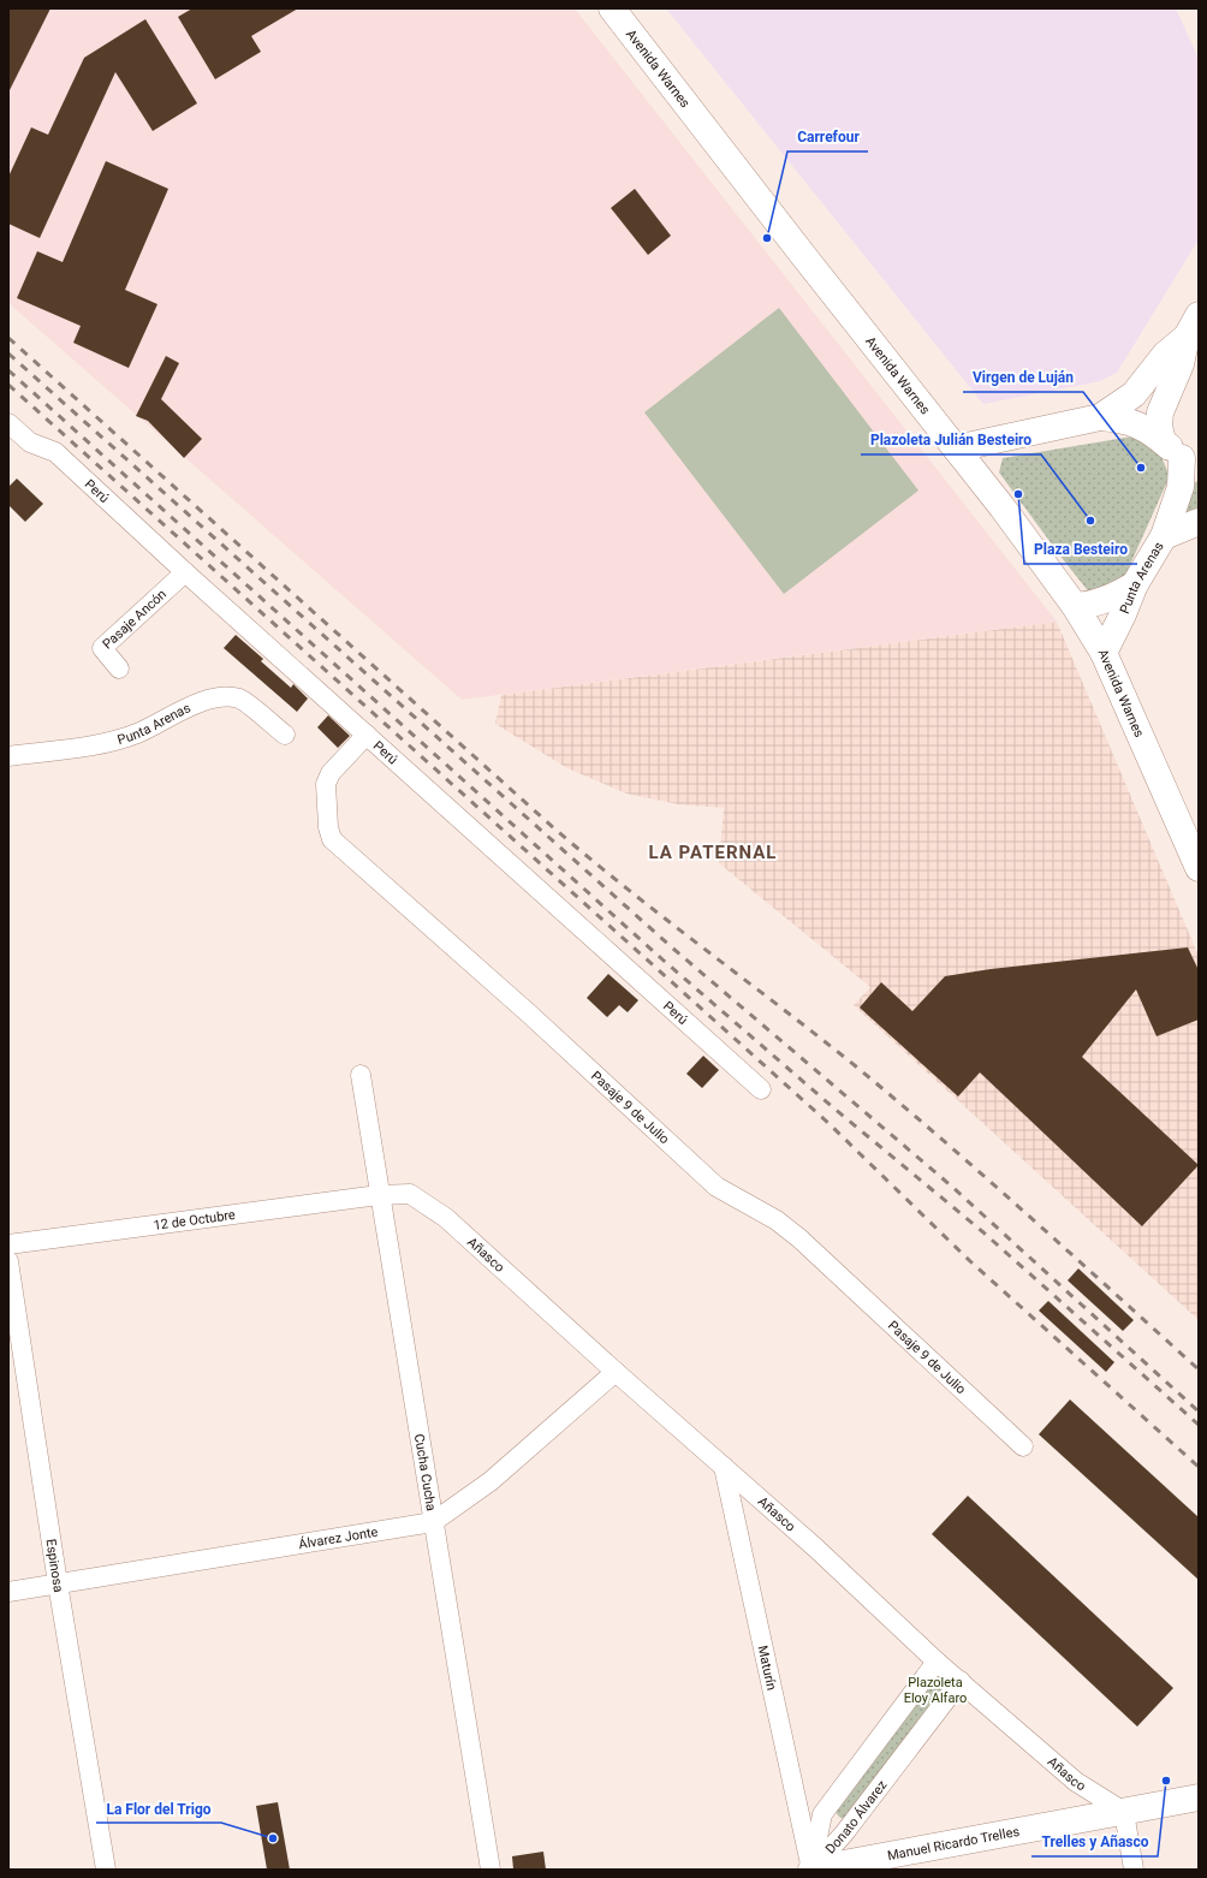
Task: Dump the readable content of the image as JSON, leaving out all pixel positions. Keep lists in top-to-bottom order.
{
  "streets": {
    "main road": ["Avenida Warnes", "Punta Arenas", "Manuel Ricardo Trelles"],
    "street": [
      "Perú",
      "Pasaje Ancón",
      "Pasaje 9 de Julio",
      "12 de Octubre",
      "Añasco",
      "Cucha Cucha",
      "Álvarez Jonte",
      "Espinosa",
      "Maturín",
      "Donato Álvarez"
    ]
  },
  "crossings": [
    ["Avenida Warnes", "Punta Arenas"],
    ["Perú", "Pasaje Ancón"],
    ["Perú", "Pasaje 9 de Julio"],
    ["12 de Octubre", "Añasco"],
    ["12 de Octubre", "Cucha Cucha"],
    ["Añasco", "Cucha Cucha"],
    ["Añasco", "Álvarez Jonte"],
    ["Añasco", "Maturín"],
    ["Añasco", "Donato Álvarez"],
    ["Añasco", "Manuel Ricardo Trelles"],
    ["Cucha Cucha", "Álvarez Jonte"],
    ["Álvarez Jonte", "Espinosa"],
    ["Maturín", "Donato Álvarez"],
    ["Maturín", "Manuel Ricardo Trelles"],
    ["Donato Álvarez", "Manuel Ricardo Trelles"]
  ],
  "districts": ["LA PATERNAL"],
  "parks": ["Plazoleta Eloy Alfaro"],
  "places": [
    "Carrefour",
    "Virgen de Luján",
    "Plaza Besteiro",
    "Plazoleta Julián Besteiro",
    "Trelles y Añasco",
    "La Flor del Trigo"
  ]
}
